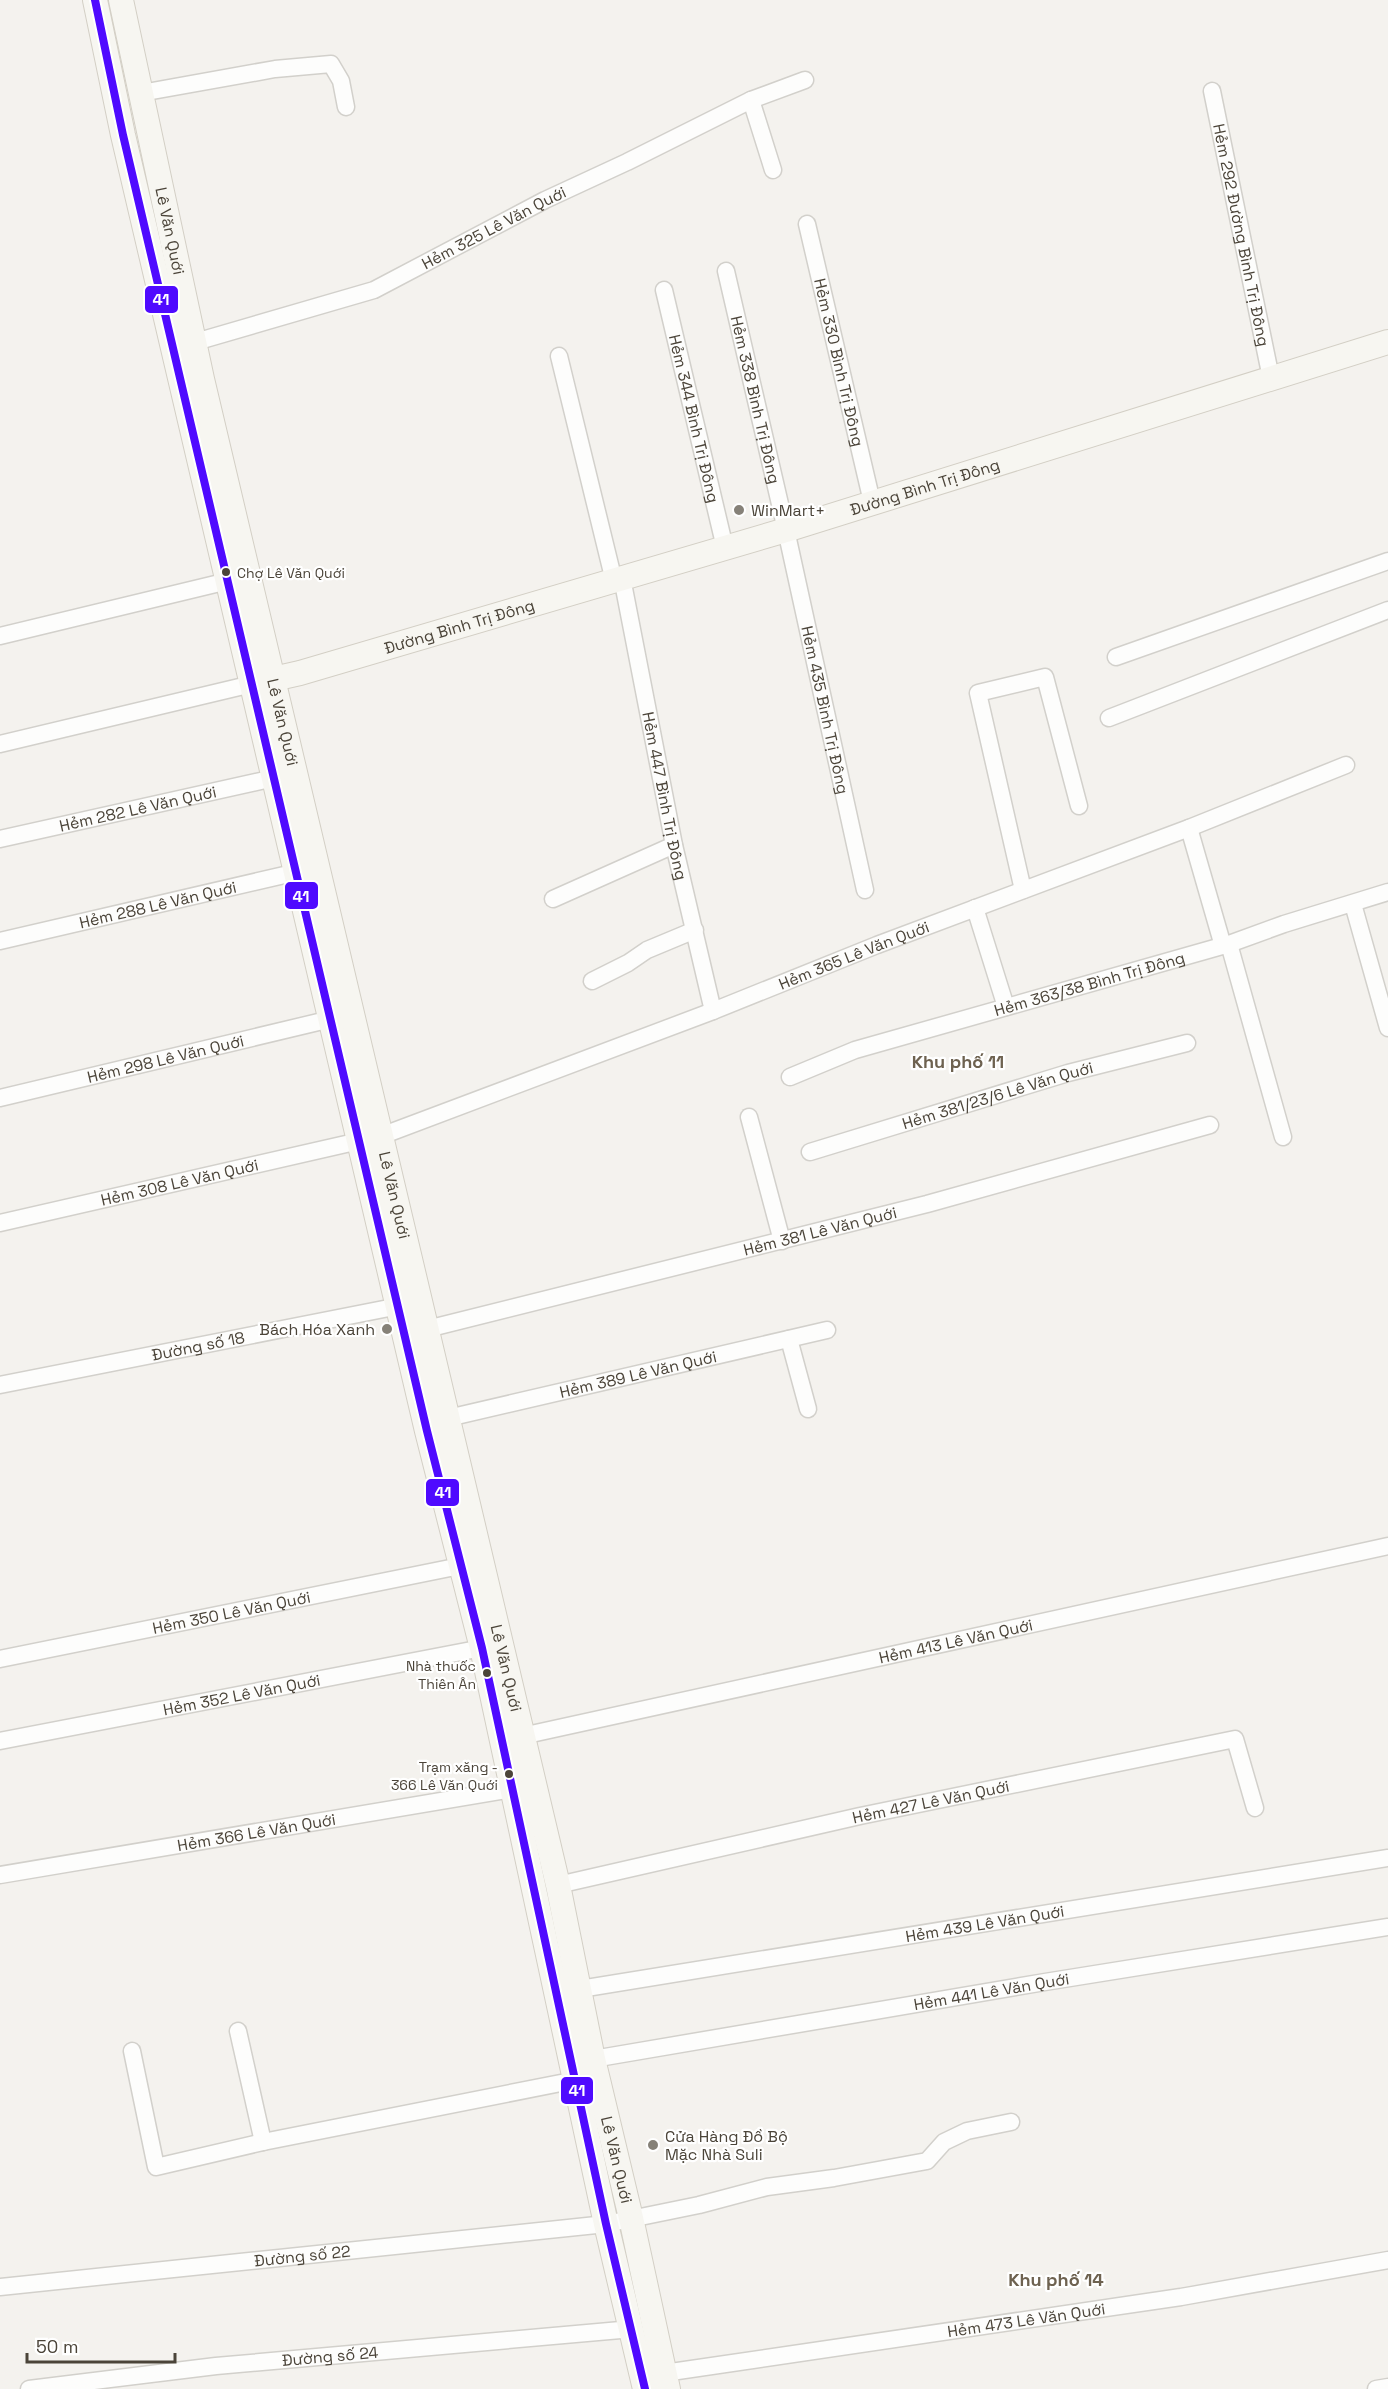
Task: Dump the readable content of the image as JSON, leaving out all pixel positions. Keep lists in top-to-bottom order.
{
  "streets": {
    "main road": ["Lê Văn Quới", "Đường Bình Trị Đông"],
    "street": [
      "Hẻm 325 Lê Văn Quới",
      "Hẻm 292 Đường Bình Trị Đông",
      "Hẻm 330 Bình Trị Đông",
      "Hẻm 338 Bình Trị Đông",
      "Hẻm 344 Bình Trị Đông",
      "Hẻm 435 Bình Trị Đông",
      "Hẻm 447 Bình Trị Đông",
      "Hẻm 282 Lê Văn Quới",
      "Hẻm 288 Lê Văn Quới",
      "Hẻm 365 Lê Văn Quới",
      "Hẻm 363/38 Bình Trị Đông",
      "Hẻm 298 Lê Văn Quới",
      "Hẻm 381/23/6 Lê Văn Quới",
      "Hẻm 308 Lê Văn Quới",
      "Hẻm 381 Lê Văn Quới",
      "Đường số 18",
      "Hẻm 389 Lê Văn Quới",
      "Hẻm 350 Lê Văn Quới",
      "Hẻm 413 Lê Văn Quới",
      "Hẻm 352 Lê Văn Quới",
      "Hẻm 427 Lê Văn Quới",
      "Hẻm 366 Lê Văn Quới",
      "Hẻm 439 Lê Văn Quới",
      "Hẻm 441 Lê Văn Quới",
      "Đường số 22",
      "Hẻm 473 Lê Văn Quới",
      "Đường số 24"
    ]
  },
  "crossings": [
    ["Hẻm 325 Lê Văn Quới", "Lê Văn Quới"],
    ["Lê Văn Quới", "Đường Bình Trị Đông"],
    ["Lê Văn Quới", "Hẻm 282 Lê Văn Quới"],
    ["Lê Văn Quới", "Hẻm 288 Lê Văn Quới"],
    ["Lê Văn Quới", "Hẻm 365 Lê Văn Quới"],
    ["Lê Văn Quới", "Hẻm 298 Lê Văn Quới"],
    ["Lê Văn Quới", "Hẻm 308 Lê Văn Quới"],
    ["Lê Văn Quới", "Hẻm 381 Lê Văn Quới"],
    ["Lê Văn Quới", "Đường số 18"],
    ["Lê Văn Quới", "Hẻm 389 Lê Văn Quới"],
    ["Lê Văn Quới", "Hẻm 350 Lê Văn Quới"],
    ["Lê Văn Quới", "Hẻm 413 Lê Văn Quới"],
    ["Lê Văn Quới", "Hẻm 352 Lê Văn Quới"],
    ["Lê Văn Quới", "Hẻm 427 Lê Văn Quới"],
    ["Lê Văn Quới", "Hẻm 366 Lê Văn Quới"],
    ["Lê Văn Quới", "Hẻm 439 Lê Văn Quới"],
    ["Lê Văn Quới", "Hẻm 441 Lê Văn Quới"],
    ["Lê Văn Quới", "Đường số 22"],
    ["Lê Văn Quới", "Hẻm 473 Lê Văn Quới"],
    ["Lê Văn Quới", "Đường số 24"],
    ["Hẻm 292 Đường Bình Trị Đông", "Đường Bình Trị Đông"],
    ["Hẻm 330 Bình Trị Đông", "Đường Bình Trị Đông"],
    ["Hẻm 338 Bình Trị Đông", "Đường Bình Trị Đông"],
    ["Hẻm 338 Bình Trị Đông", "Hẻm 435 Bình Trị Đông"],
    ["Hẻm 344 Bình Trị Đông", "Đường Bình Trị Đông"],
    ["Đường Bình Trị Đông", "Hẻm 435 Bình Trị Đông"],
    ["Đường Bình Trị Đông", "Hẻm 447 Bình Trị Đông"],
    ["Hẻm 447 Bình Trị Đông", "Hẻm 365 Lê Văn Quới"],
    ["Hẻm 365 Lê Văn Quới", "Hẻm 308 Lê Văn Quới"]
  ],
  "districts": ["Khu phố 11", "Khu phố 14"],
  "places": [
    "WinMart+",
    "Chợ Lê Văn Quới",
    "Bách Hóa Xanh",
    "Nhà thuốc Thiên Ân",
    "Trạm xăng - 366 Lê Văn Quới",
    "Cửa Hàng Đồ Bộ Mặc Nhà Suli"
  ],
  "lines": ["transit line 41"],
  "scale_bar": "50 m"
}
